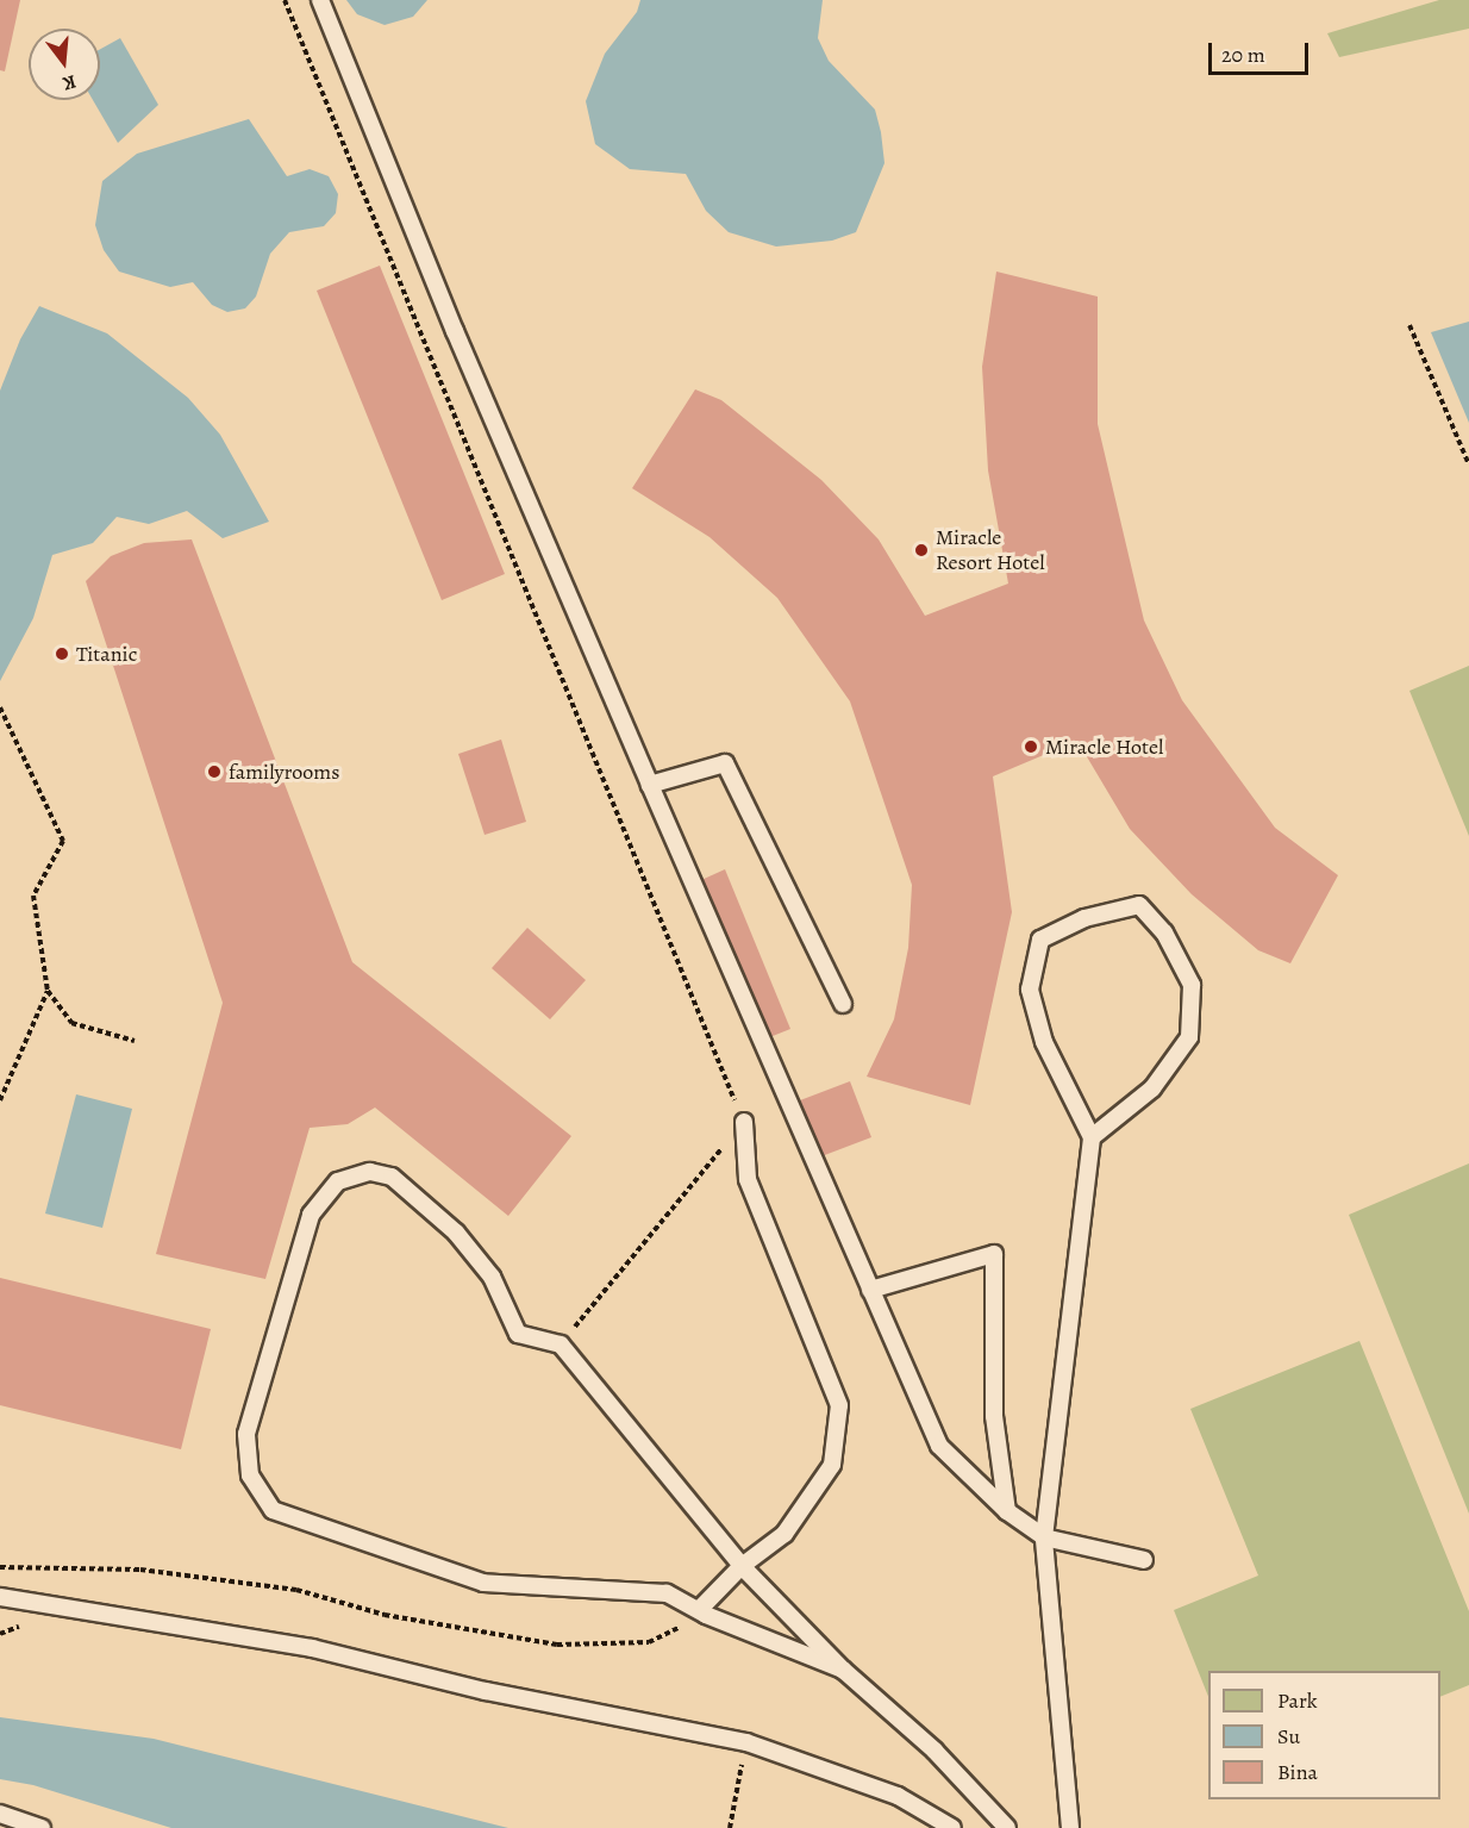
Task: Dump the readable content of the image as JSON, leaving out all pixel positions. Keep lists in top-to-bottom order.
{
  "places": [
    "Miracle Resort Hotel",
    "Titanic",
    "Miracle Hotel",
    "familyrooms"
  ],
  "legend": ["Park", "Su", "Bina"],
  "scale_bar": "20 m",
  "north": "bottom"
}
